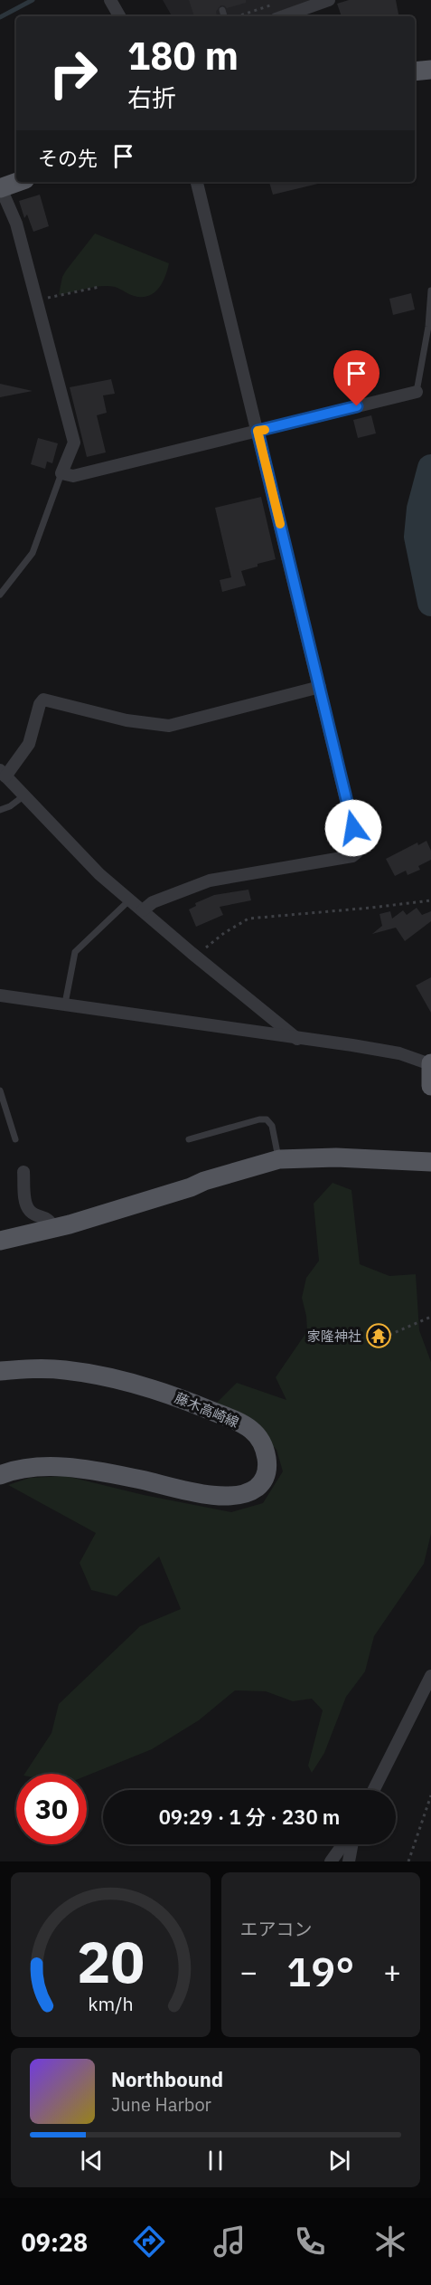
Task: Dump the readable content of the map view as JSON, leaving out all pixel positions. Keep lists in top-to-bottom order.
{
  "streets": {
    "main road": ["藤木高崎線"]
  },
  "places": {
    "temple": ["家隆神社"]
  },
  "page": {
    "turn": ["180 m", "右折"],
    "then": "その先",
    "limit": "30",
    "trip": "09:29 · 1 分 · 230 m",
    "tile": "エアコン",
    "heat": ["−", "19°", "+"],
    "song": ["Northbound", "June Harbor"],
    "tabs": "09:28",
    "gauge": ["20", "km/h"]
  }
}
